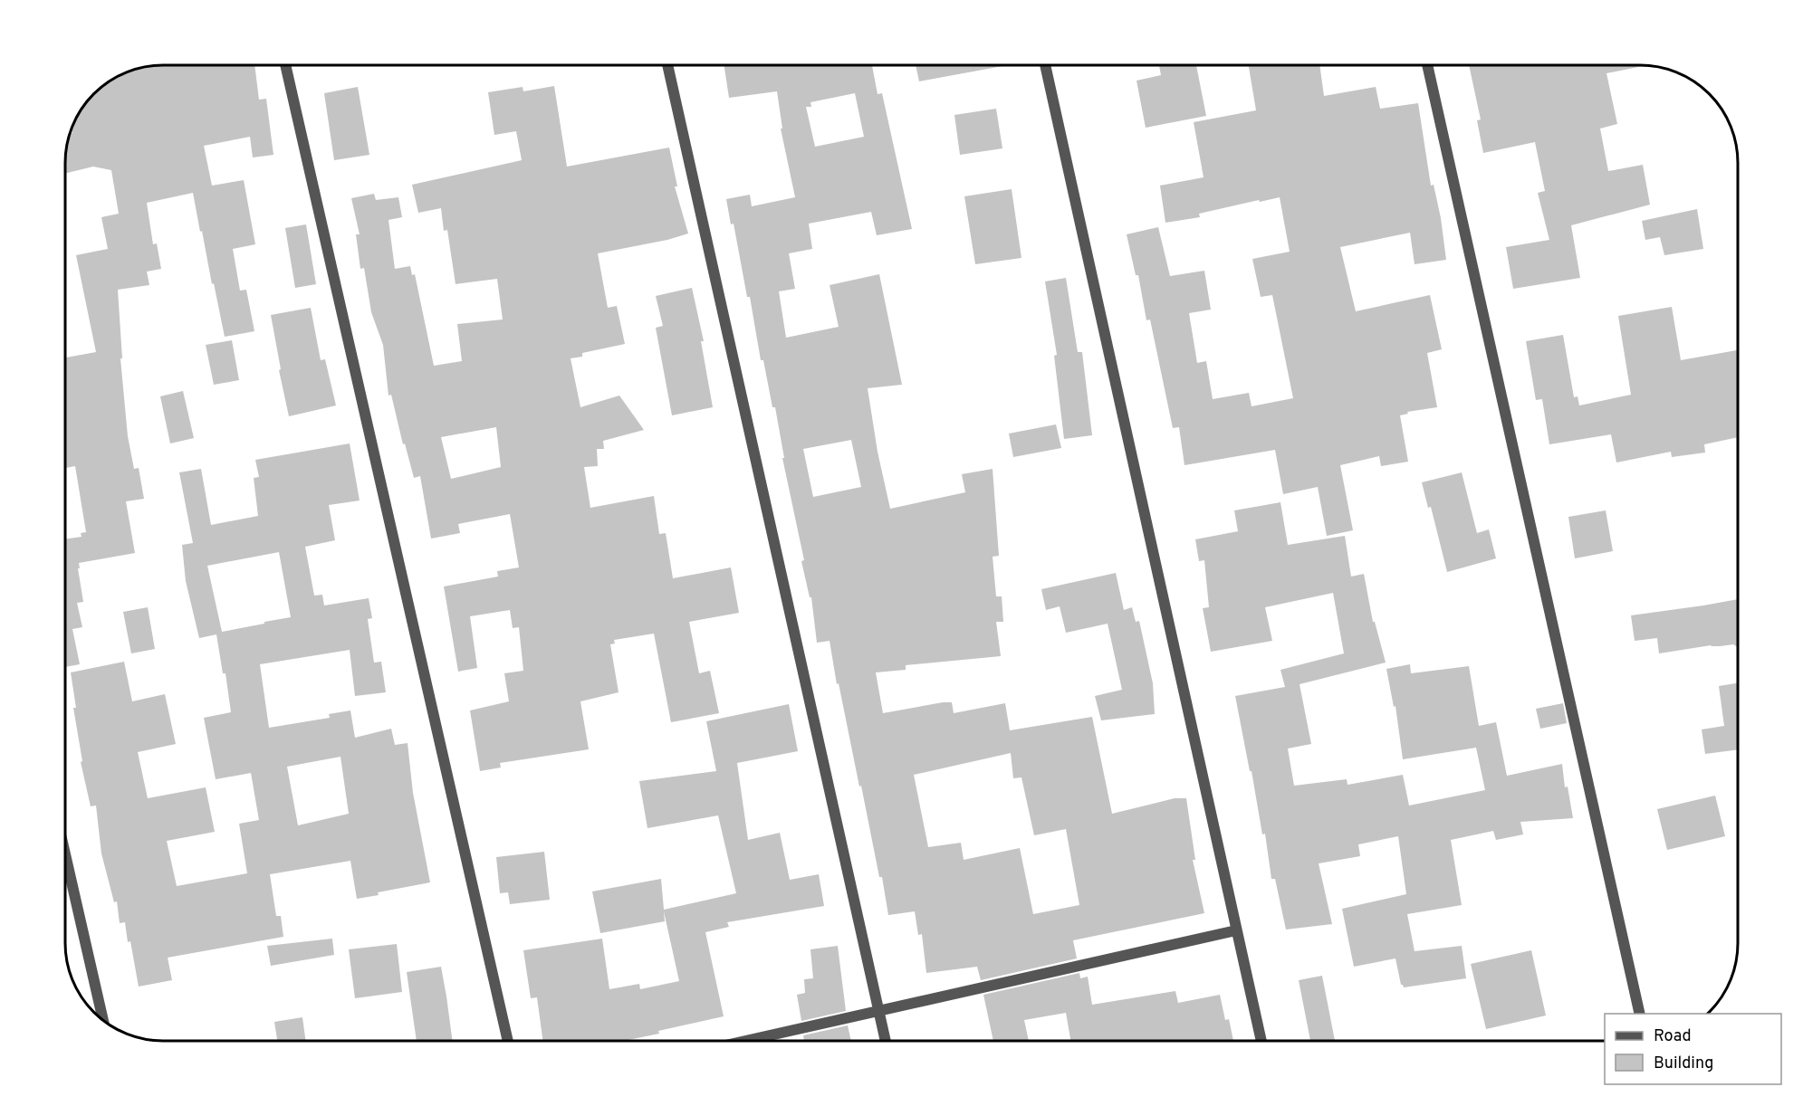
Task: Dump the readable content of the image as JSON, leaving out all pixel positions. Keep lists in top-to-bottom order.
{
  "legend": ["Road", "Building"]
}
